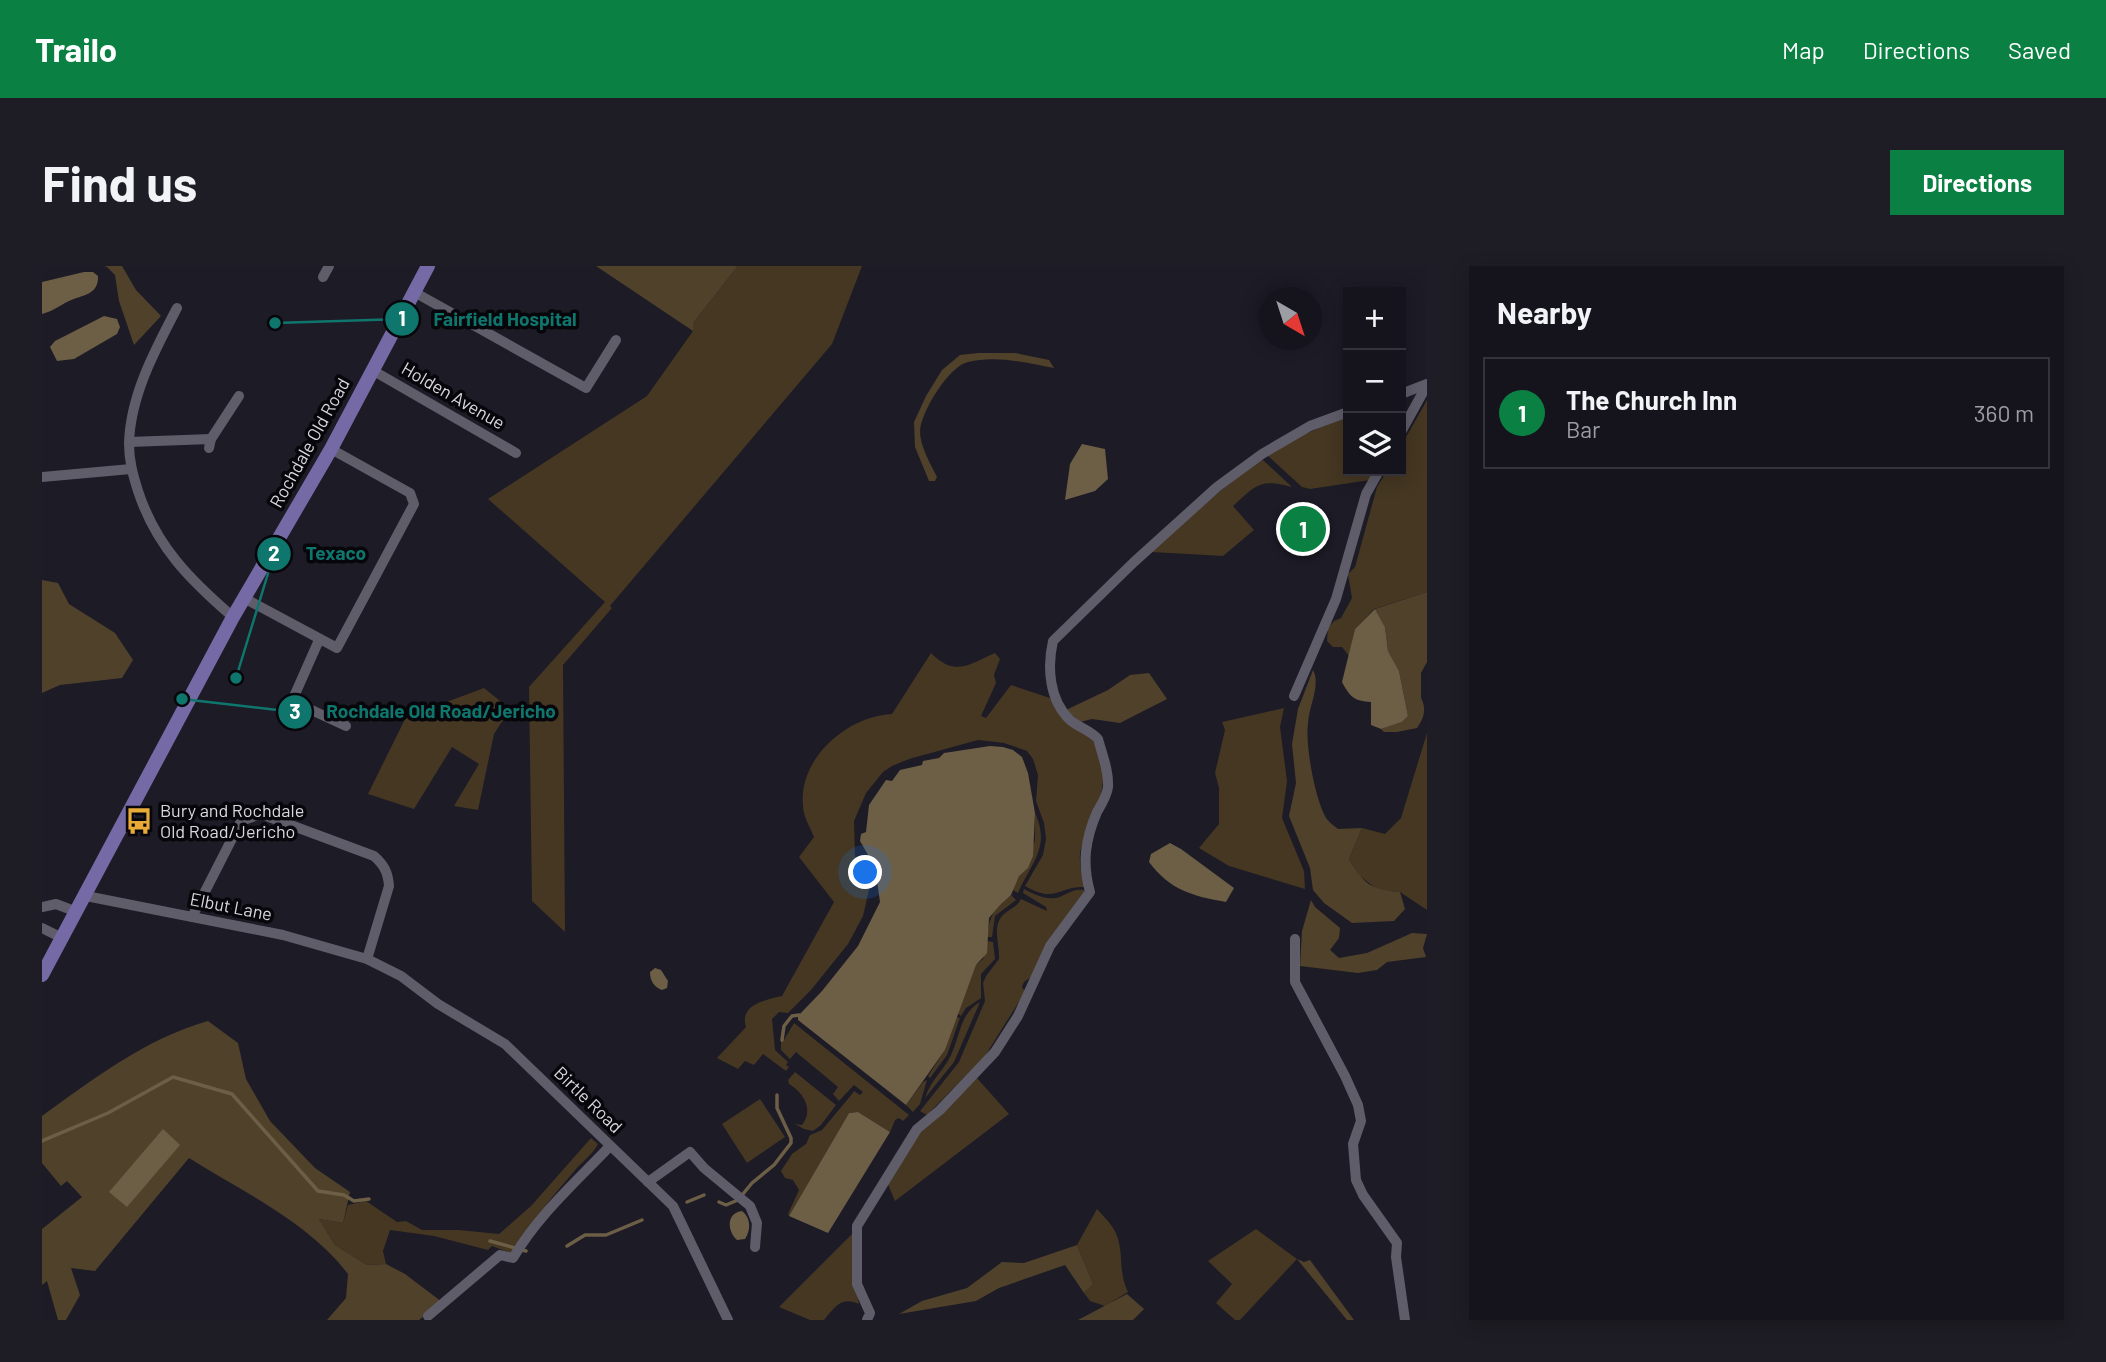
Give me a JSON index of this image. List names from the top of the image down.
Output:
{
  "streets": {
    "main road": ["Rochdale Old Road"],
    "street": ["Holden Avenue", "Elbut Lane", "Birtle Road"]
  },
  "crossings": [
    ["Holden Avenue", "Rochdale Old Road"],
    ["Rochdale Old Road", "Elbut Lane"],
    ["Elbut Lane", "Birtle Road"]
  ],
  "places": {
    "other": ["Fairfield Hospital", "Texaco", "Rochdale Old Road/Jericho"],
    "bus stop": ["Bury and Rochdale Old Road/Jericho"]
  },
  "north": "bottom right",
  "page": {
    "header": "Trailo",
    "nav": ["Map", "Directions", "Saved"],
    "buttons": "Directions",
    "title": "Find us",
    "heading": "Nearby",
    "map_buttons": ["+", "−"],
    "list": [
      {
        "mark": "1",
        "name": "The Church Inn",
        "note": "Bar",
        "value": "360 m"
      }
    ],
    "pins": "1"
  }
}
